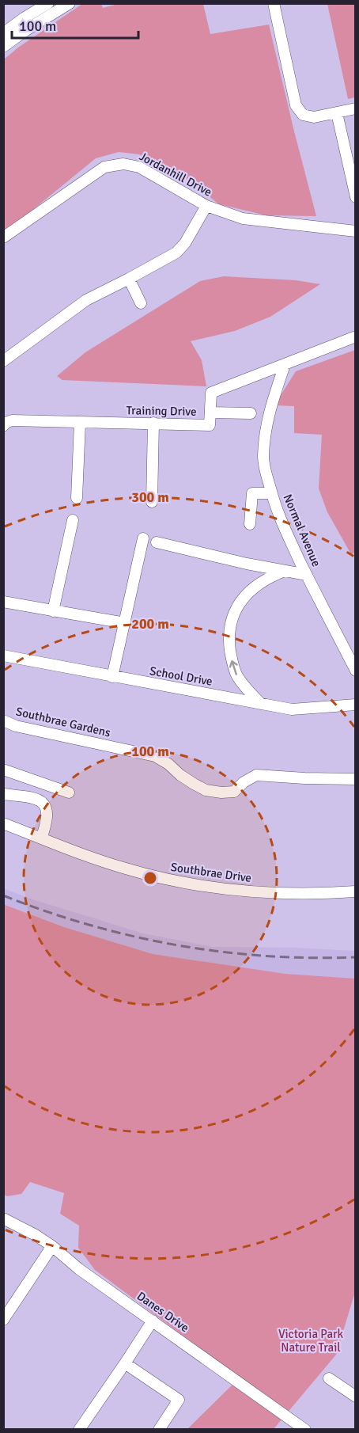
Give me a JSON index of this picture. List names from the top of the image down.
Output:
{
  "streets": {
    "street": [
      "Jordanhill Drive",
      "Training Drive",
      "Normal Avenue",
      "School Drive",
      "Southbrae Gardens",
      "Southbrae Drive",
      "Danes Drive"
    ]
  },
  "crossings": [
    ["Training Drive", "Normal Avenue"]
  ],
  "parks": ["Victoria Park Nature Trail"],
  "scale_bar": "100 m",
  "rings": ["300 m", "200 m", "100 m"]
}
